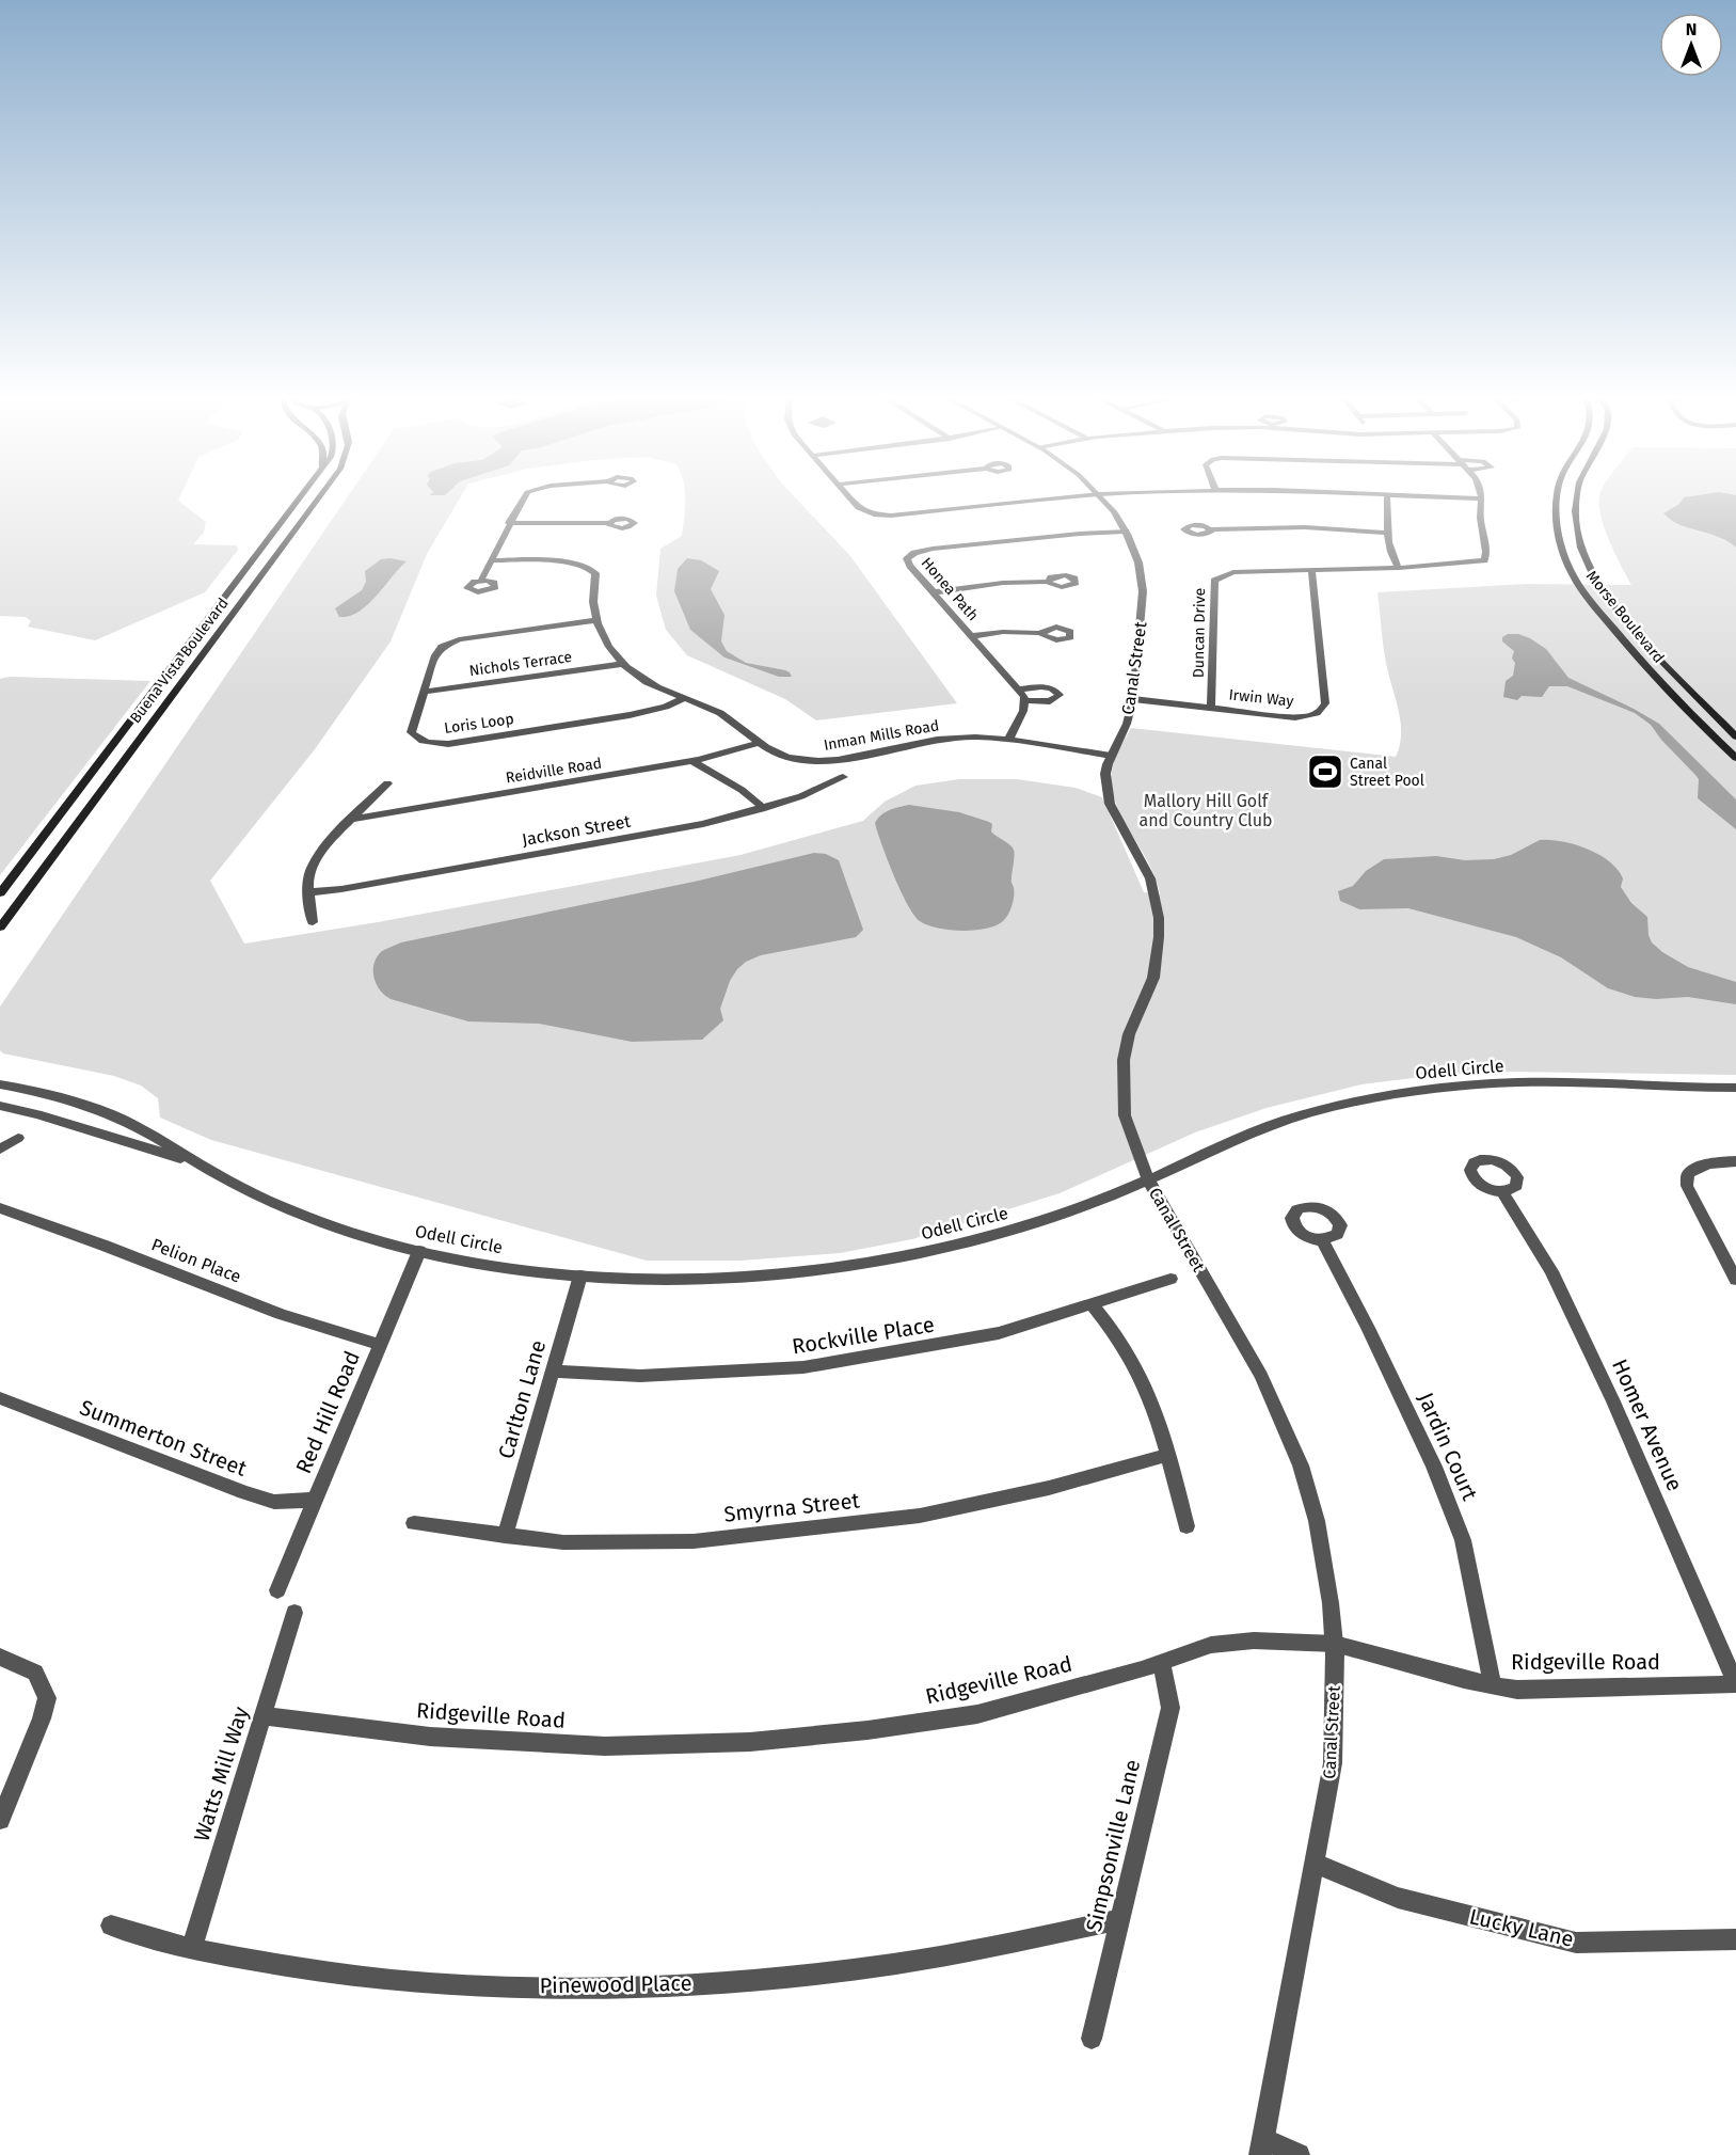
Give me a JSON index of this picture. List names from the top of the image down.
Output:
{
  "streets": {
    "main road": ["Morse Boulevard", "Buena Vista Boulevard"],
    "street": [
      "Honea Path",
      "Duncan Drive",
      "Nichols Terrace",
      "Canal Street",
      "Irwin Way",
      "Loris Loop",
      "Inman Mills Road",
      "Reidville Road",
      "Jackson Street",
      "Odell Circle",
      "Pelion Place",
      "Rockville Place",
      "Carlton Lane",
      "Red Hill Road",
      "Homer Avenue",
      "Summerton Street",
      "Jardin Court",
      "Smyrna Street",
      "Ridgeville Road",
      "Watts Mill Way",
      "Simpsonville Lane",
      "Lucky Lane",
      "Pinewood Place"
    ]
  },
  "crossings": [
    ["Honea Path", "Canal Street"],
    ["Duncan Drive", "Irwin Way"],
    ["Nichols Terrace", "Loris Loop"],
    ["Nichols Terrace", "Inman Mills Road"],
    ["Canal Street", "Irwin Way"],
    ["Canal Street", "Inman Mills Road"],
    ["Canal Street", "Odell Circle"],
    ["Canal Street", "Ridgeville Road"],
    ["Canal Street", "Lucky Lane"],
    ["Loris Loop", "Inman Mills Road"],
    ["Inman Mills Road", "Reidville Road"],
    ["Odell Circle", "Carlton Lane"],
    ["Odell Circle", "Red Hill Road"],
    ["Pelion Place", "Red Hill Road"],
    ["Rockville Place", "Carlton Lane"],
    ["Carlton Lane", "Smyrna Street"],
    ["Red Hill Road", "Summerton Street"],
    ["Homer Avenue", "Ridgeville Road"],
    ["Jardin Court", "Ridgeville Road"],
    ["Ridgeville Road", "Watts Mill Way"],
    ["Ridgeville Road", "Simpsonville Lane"],
    ["Watts Mill Way", "Pinewood Place"],
    ["Simpsonville Lane", "Pinewood Place"]
  ],
  "parks": ["Mallory Hill Golf and Country Club"],
  "places": {
    "sports": ["Canal Street Pool"]
  },
  "north": "top"
}
